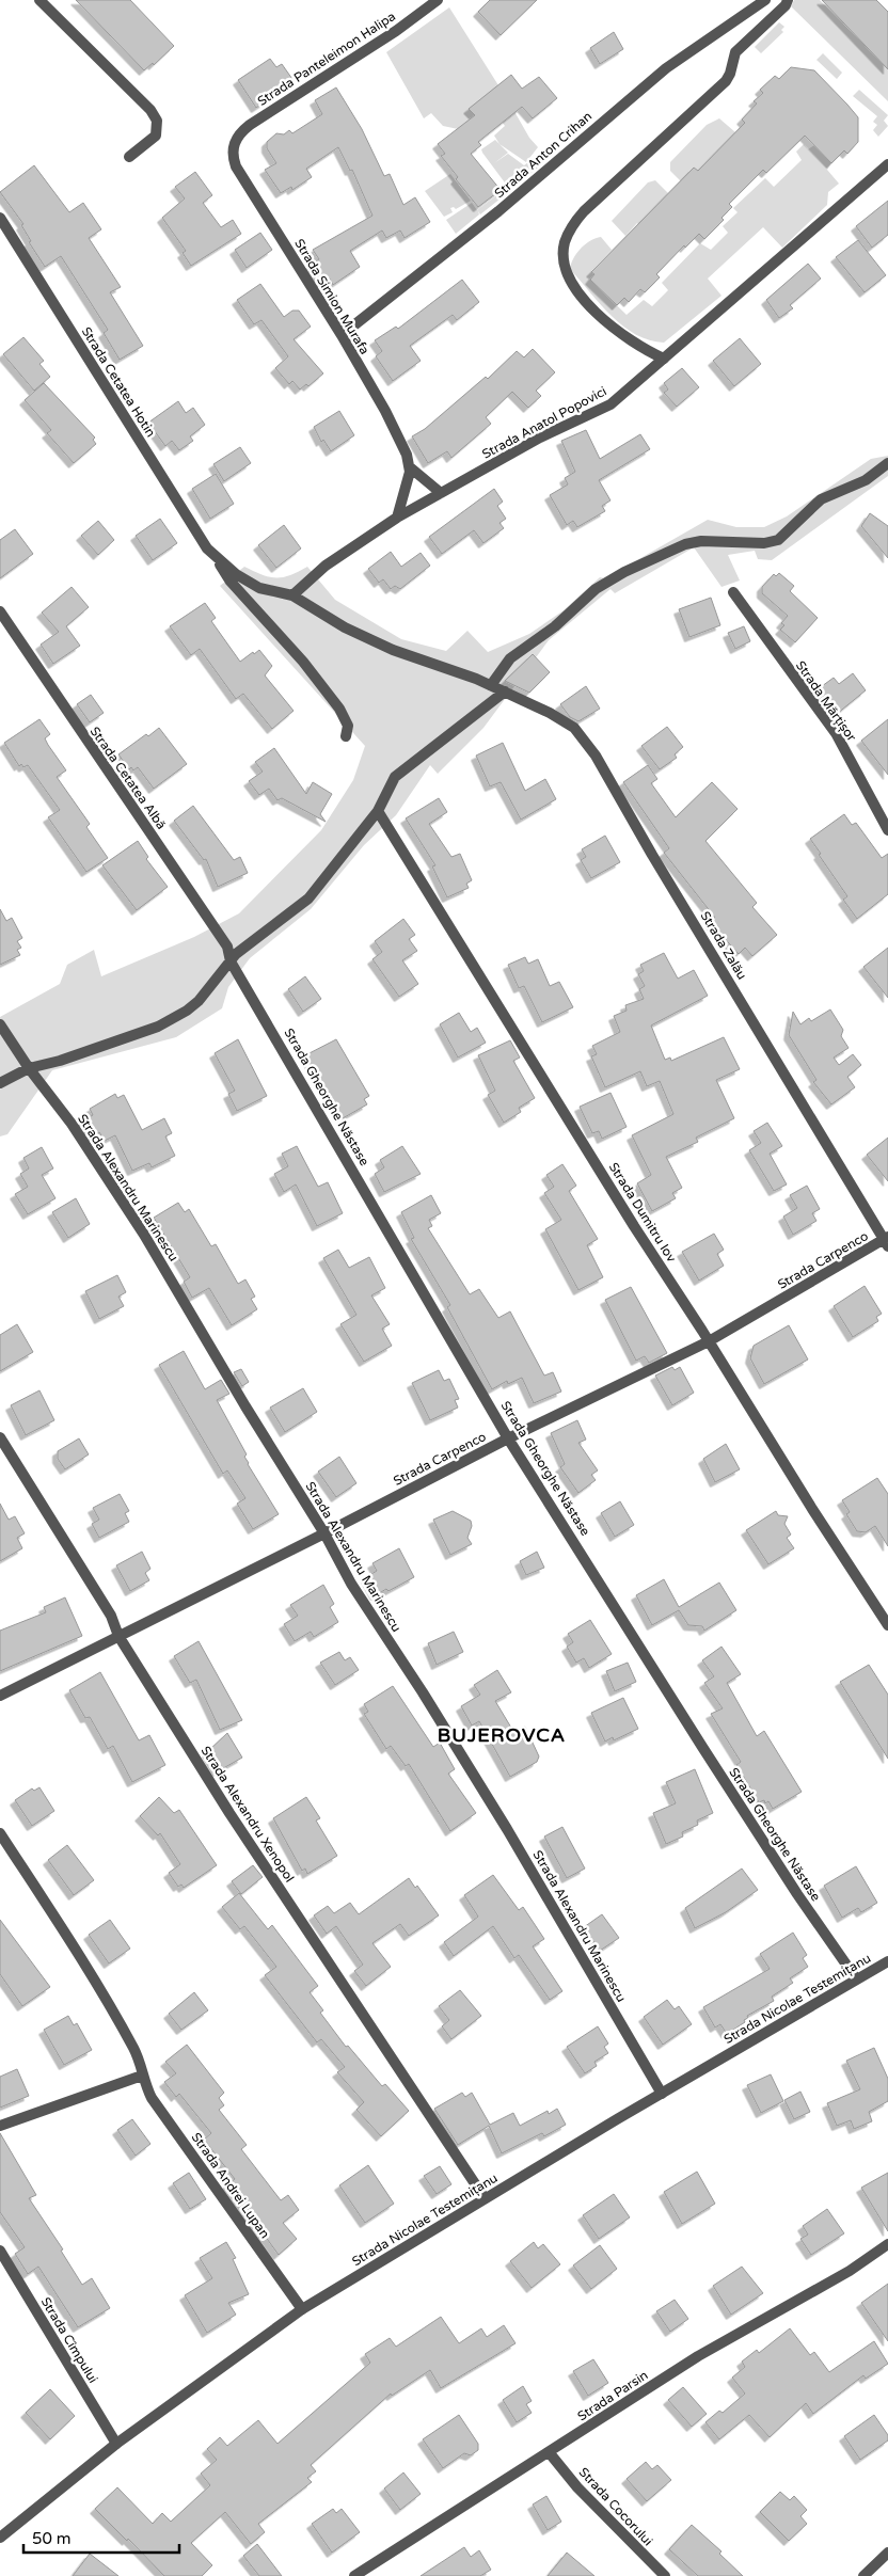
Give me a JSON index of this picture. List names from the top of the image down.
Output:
{
  "streets": {
    "street": [
      "Strada Panteleimon Halipa",
      "Strada Anton Crihan",
      "Strada Simion Murafa",
      "Strada Cetatea Hotin",
      "Strada Anatol Popovici",
      "Strada Mărțișor",
      "Strada Cetatea Albă",
      "Strada Zalău",
      "Strada Gheorghe Năstase",
      "Strada Alexandru Marinescu",
      "Strada Dumitru Iov",
      "Strada Carpenco",
      "Strada Alexandru Xenopol",
      "Strada Nicolae Testemițanu",
      "Strada Andrei Lupan",
      "Strada Cîmpului",
      "Strada Parsin",
      "Strada Cocorului"
    ]
  },
  "crossings": [
    ["Strada Panteleimon Halipa", "Strada Simion Murafa"],
    ["Strada Anton Crihan", "Strada Simion Murafa"],
    ["Strada Simion Murafa", "Strada Anatol Popovici"],
    ["Strada Cetatea Hotin", "Strada Anatol Popovici"],
    ["Strada Cetatea Hotin", "Strada Zalău"],
    ["Strada Cetatea Albă", "Strada Gheorghe Năstase"],
    ["Strada Zalău", "Strada Carpenco"],
    ["Strada Gheorghe Năstase", "Strada Carpenco"],
    ["Strada Gheorghe Năstase", "Strada Nicolae Testemițanu"],
    ["Strada Alexandru Marinescu", "Strada Carpenco"],
    ["Strada Alexandru Marinescu", "Strada Nicolae Testemițanu"],
    ["Strada Dumitru Iov", "Strada Carpenco"],
    ["Strada Carpenco", "Strada Alexandru Xenopol"],
    ["Strada Alexandru Xenopol", "Strada Nicolae Testemițanu"],
    ["Strada Nicolae Testemițanu", "Strada Andrei Lupan"],
    ["Strada Nicolae Testemițanu", "Strada Cîmpului"],
    ["Strada Parsin", "Strada Cocorului"]
  ],
  "districts": ["BUJEROVCA"],
  "scale_bar": "50 m"
}
